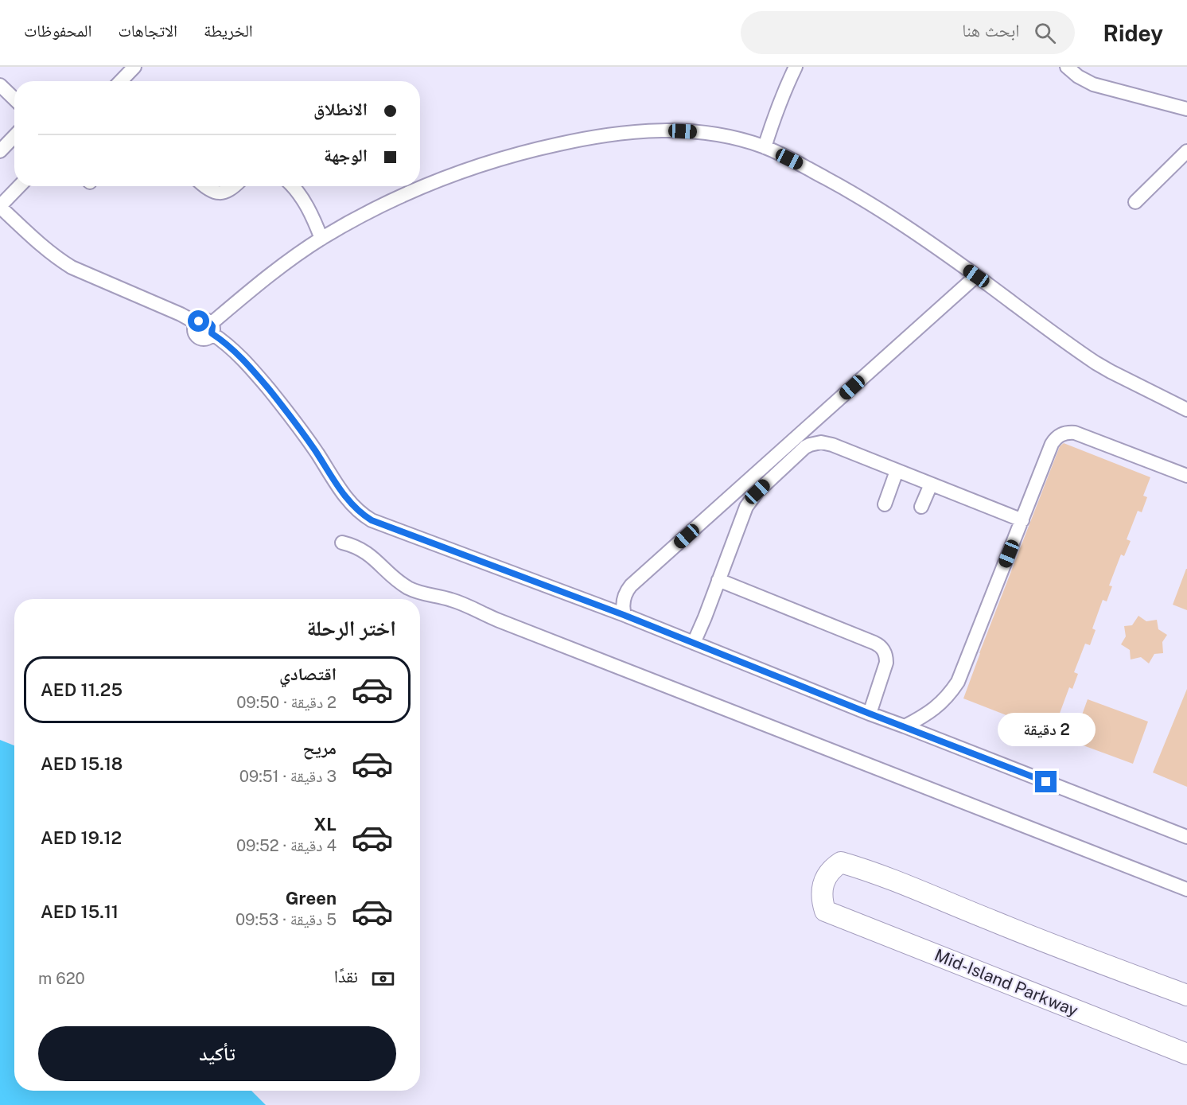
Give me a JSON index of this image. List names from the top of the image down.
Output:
{
  "streets": {
    "highway": ["Mid-Island Parkway"]
  },
  "page": {
    "header": "Ridey",
    "search": "ابحث هنا",
    "nav": ["الخريطة", "الاتجاهات", "المحفوظات"],
    "banner": ["الانطلاق", "الوجهة"],
    "heading": "اختر الرحلة",
    "list": [
      {
        "name": "اقتصادي",
        "note": "2 دقيقة · 09:50",
        "value": "AED 11.25"
      },
      {
        "name": "مريح",
        "note": "3 دقيقة · 09:51",
        "value": "AED 15.18"
      },
      {
        "name": "XL",
        "note": "4 دقيقة · 09:52",
        "value": "AED 19.12"
      },
      {
        "name": "Green",
        "note": "5 دقيقة · 09:53",
        "value": "AED 15.11"
      }
    ],
    "bubble": "2 دقيقة",
    "pay": ["نقدًا", "620 m"],
    "buttons": "تأكيد"
  }
}
